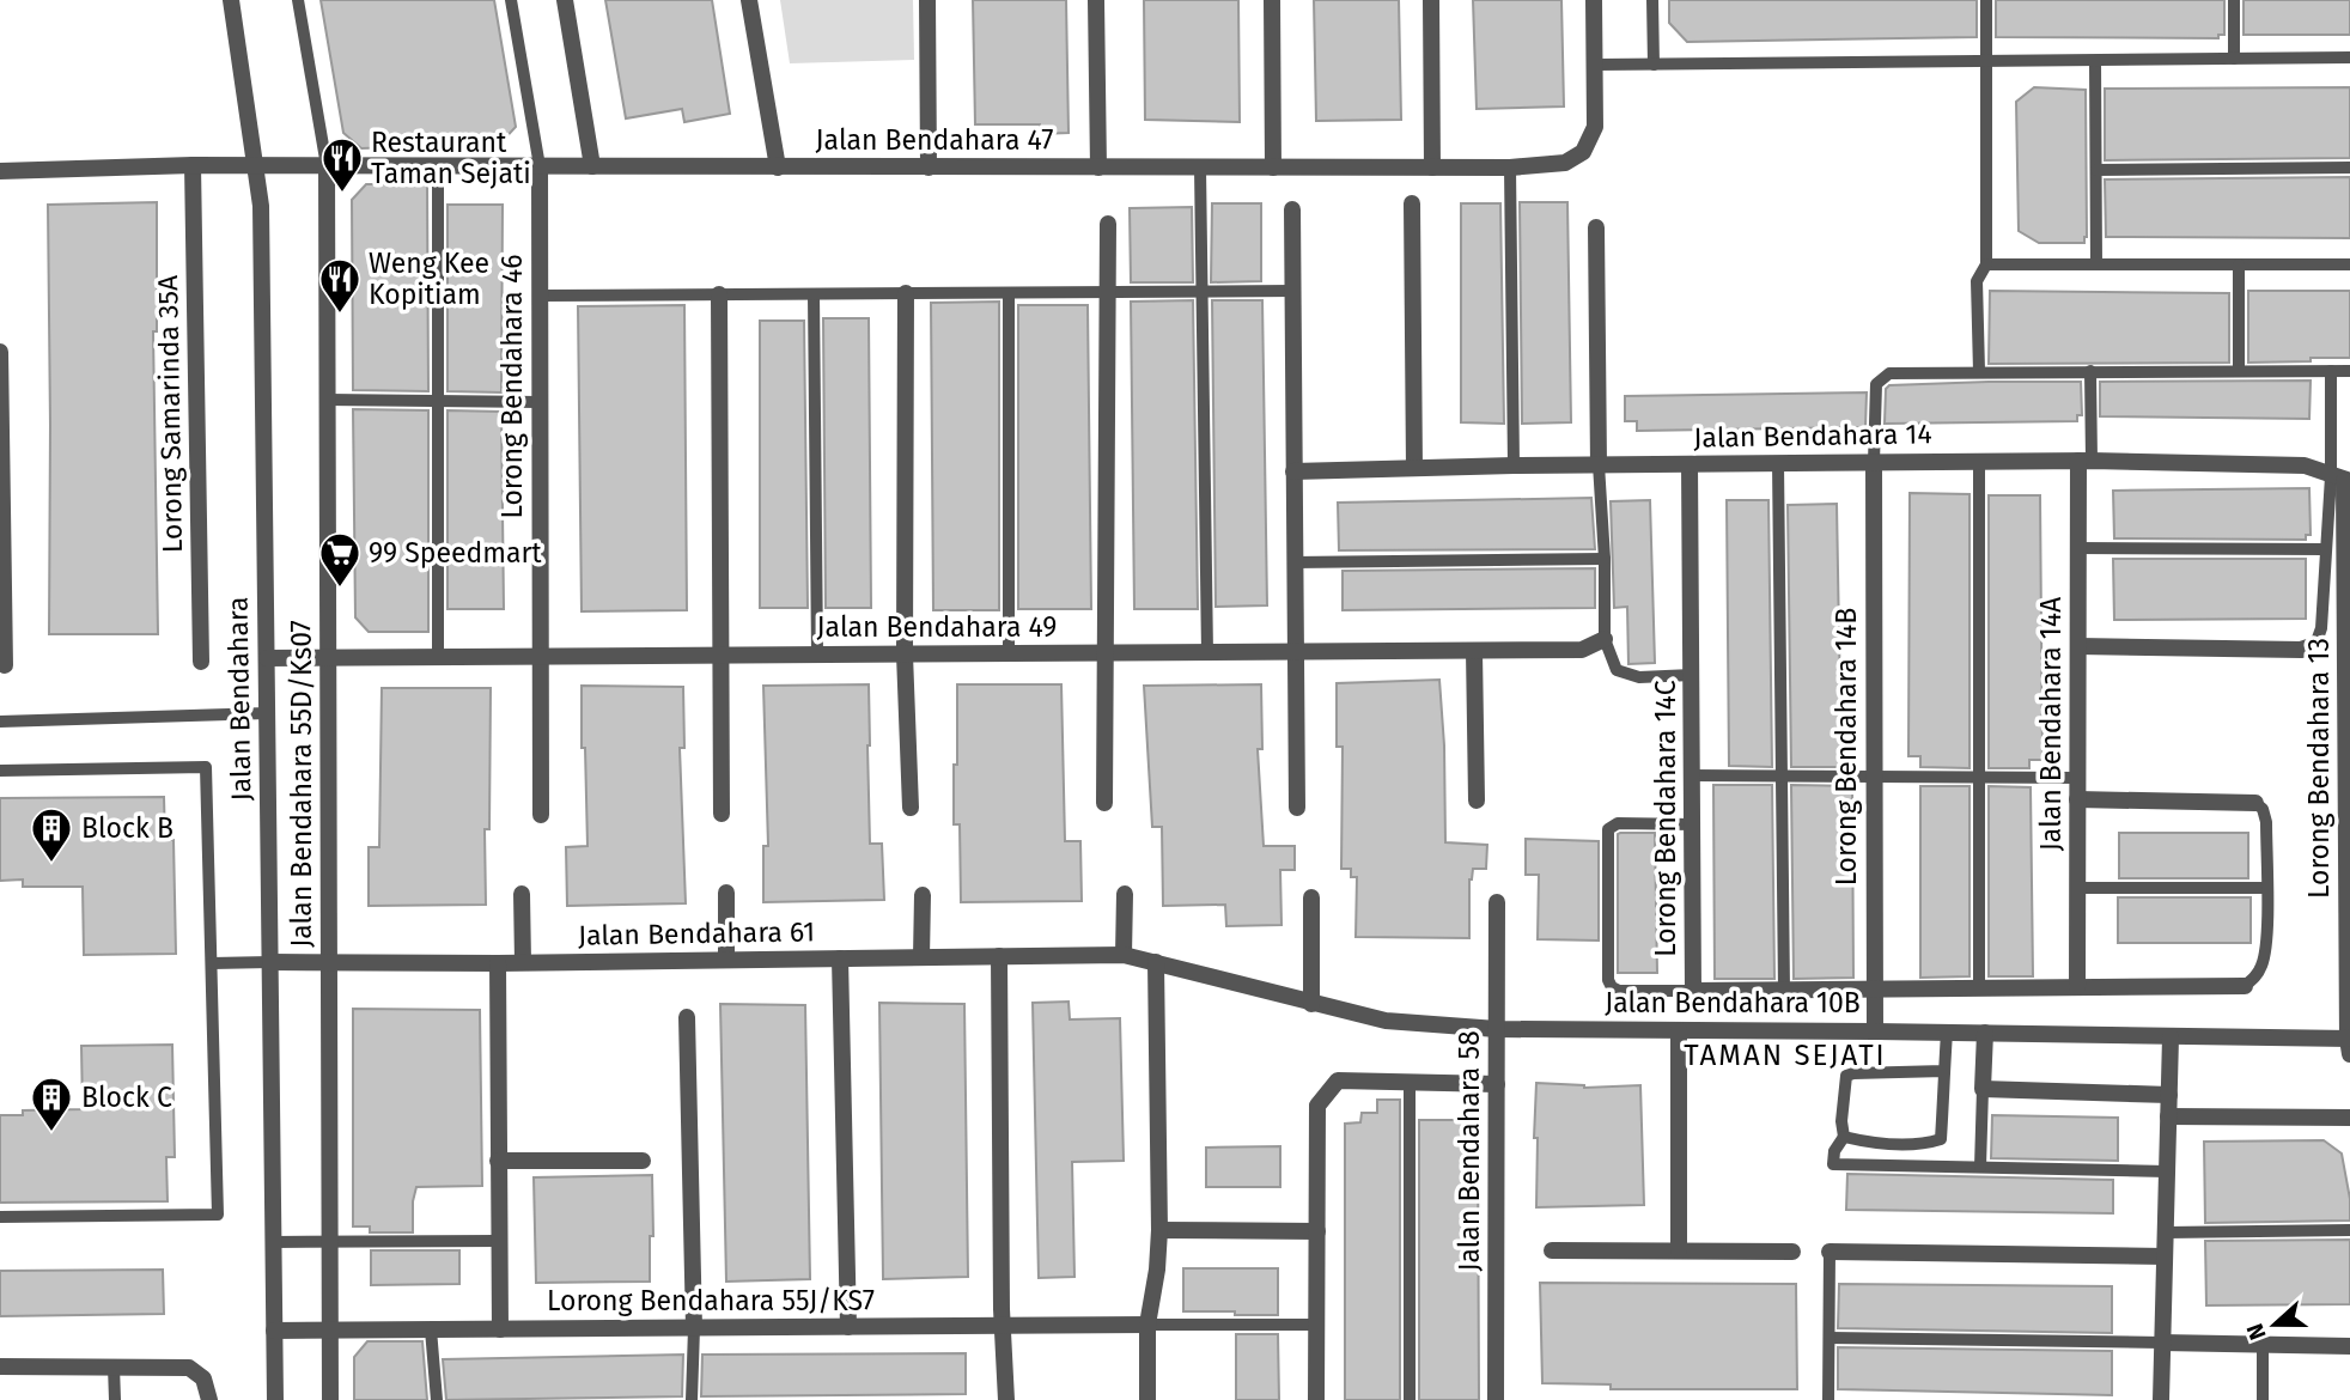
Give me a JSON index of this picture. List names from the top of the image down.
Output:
{
  "streets": {
    "street": [
      "Jalan Bendahara 47",
      "Lorong Bendahara 46",
      "Lorong Samarinda 35A",
      "Jalan Bendahara 14",
      "Jalan Bendahara 49",
      "Jalan Bendahara",
      "Jalan Bendahara 14A",
      "Lorong Bendahara 14B",
      "Lorong Bendahara 13",
      "Jalan Bendahara 55D/Ks07",
      "Lorong Bendahara 14C",
      "Jalan Bendahara 61",
      "Jalan Bendahara 10B",
      "Jalan Bendahara 58",
      "Lorong Bendahara 55J/KS7"
    ]
  },
  "crossings": [
    ["Jalan Bendahara 47", "Lorong Bendahara 46"],
    ["Jalan Bendahara 47", "Lorong Samarinda 35A"],
    ["Jalan Bendahara 47", "Jalan Bendahara"],
    ["Jalan Bendahara 47", "Jalan Bendahara 55D/Ks07"],
    ["Lorong Bendahara 46", "Jalan Bendahara 49"],
    ["Jalan Bendahara 14", "Jalan Bendahara 14A"],
    ["Jalan Bendahara 14", "Lorong Bendahara 14B"],
    ["Jalan Bendahara 14", "Lorong Bendahara 13"],
    ["Jalan Bendahara 14", "Lorong Bendahara 14C"],
    ["Jalan Bendahara 49", "Jalan Bendahara"],
    ["Jalan Bendahara 49", "Jalan Bendahara 55D/Ks07"],
    ["Jalan Bendahara", "Jalan Bendahara 61"],
    ["Jalan Bendahara", "Lorong Bendahara 55J/KS7"],
    ["Jalan Bendahara 14A", "Lorong Bendahara 14C"],
    ["Lorong Bendahara 14B", "Lorong Bendahara 14C"],
    ["Lorong Bendahara 14B", "Jalan Bendahara 10B"],
    ["Lorong Bendahara 13", "Jalan Bendahara 10B"],
    ["Jalan Bendahara 55D/Ks07", "Jalan Bendahara 61"],
    ["Jalan Bendahara 55D/Ks07", "Lorong Bendahara 55J/KS7"],
    ["Jalan Bendahara 61", "Jalan Bendahara 10B"],
    ["Jalan Bendahara 10B", "Jalan Bendahara 58"]
  ],
  "districts": ["TAMAN SEJATI"],
  "places": {
    "restaurant": ["Restaurant Taman Sejati", "Weng Kee Kopitiam"],
    "supermarket": ["99 Speedmart"],
    "building": ["Block B", "Block C"]
  },
  "north": "left"
}
